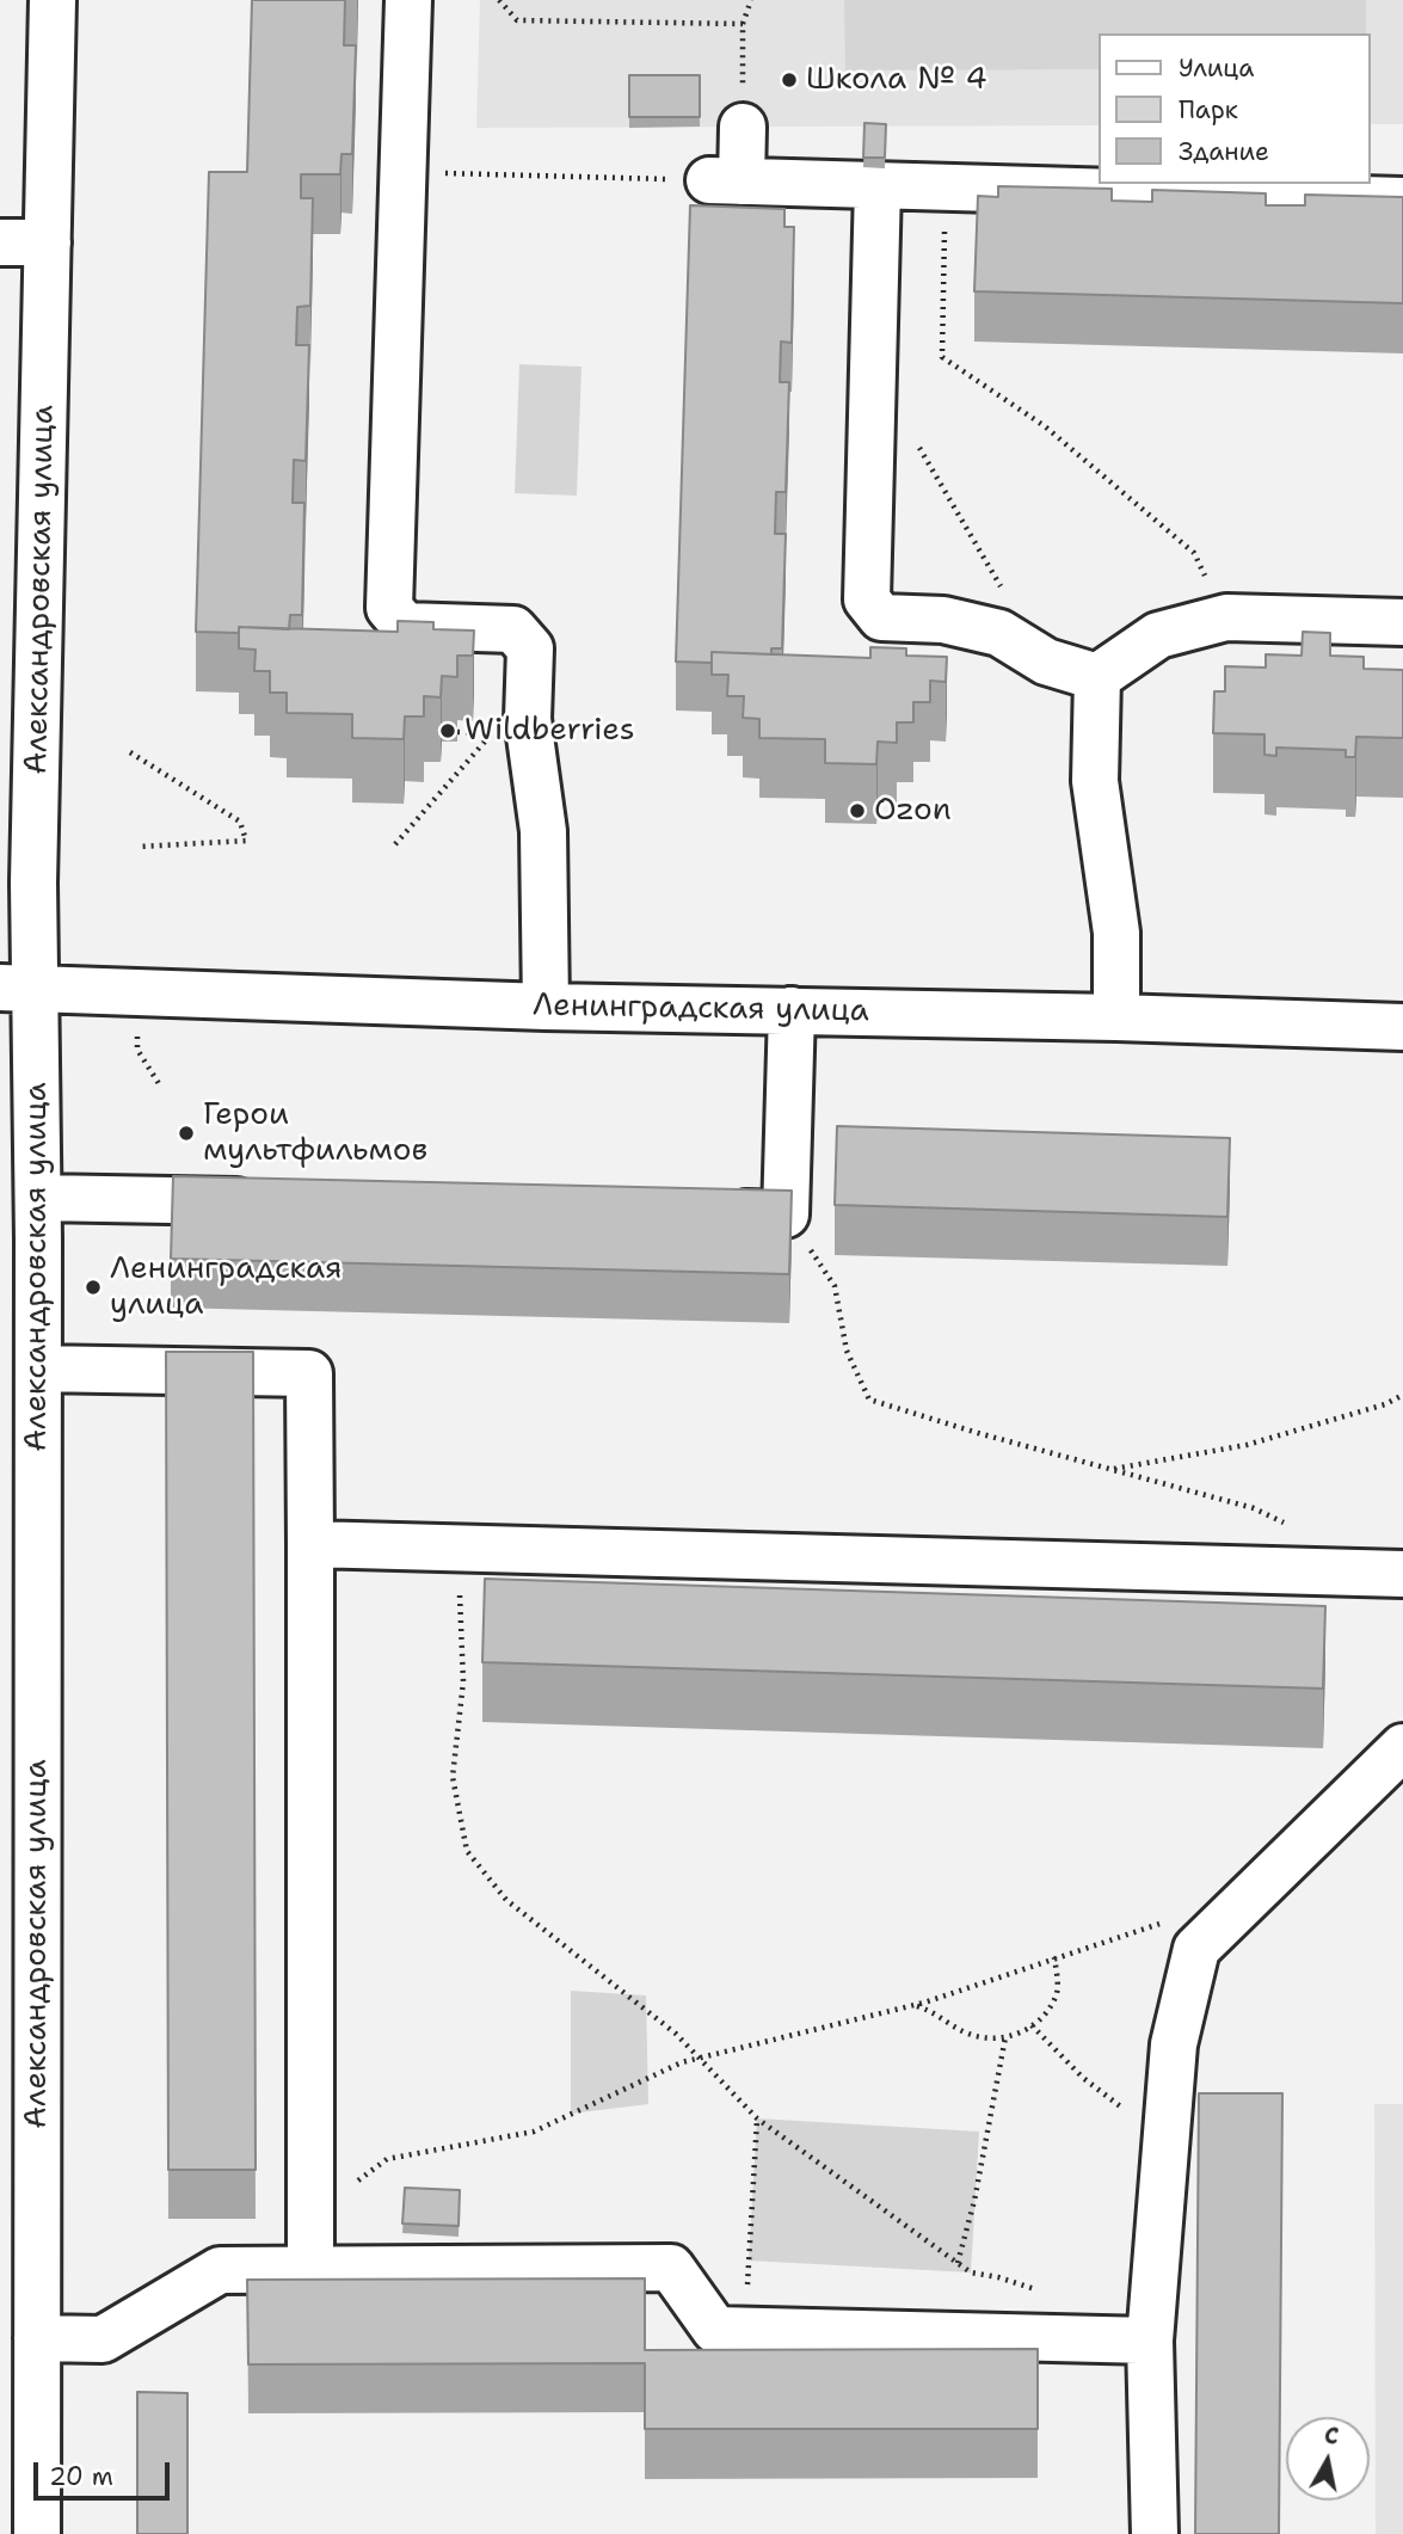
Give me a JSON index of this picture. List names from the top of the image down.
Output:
{
  "streets": {
    "street": ["Александровская улица", "Ленинградская улица"]
  },
  "crossings": [
    ["Александровская улица", "Ленинградская улица"]
  ],
  "places": [
    "Школа № 4",
    "Wildberries",
    "Ozon",
    "Герои мультфильмов",
    "Ленинградская улица"
  ],
  "legend": ["Улица", "Парк", "Здание"],
  "scale_bar": "20 m",
  "north": "top"
}
